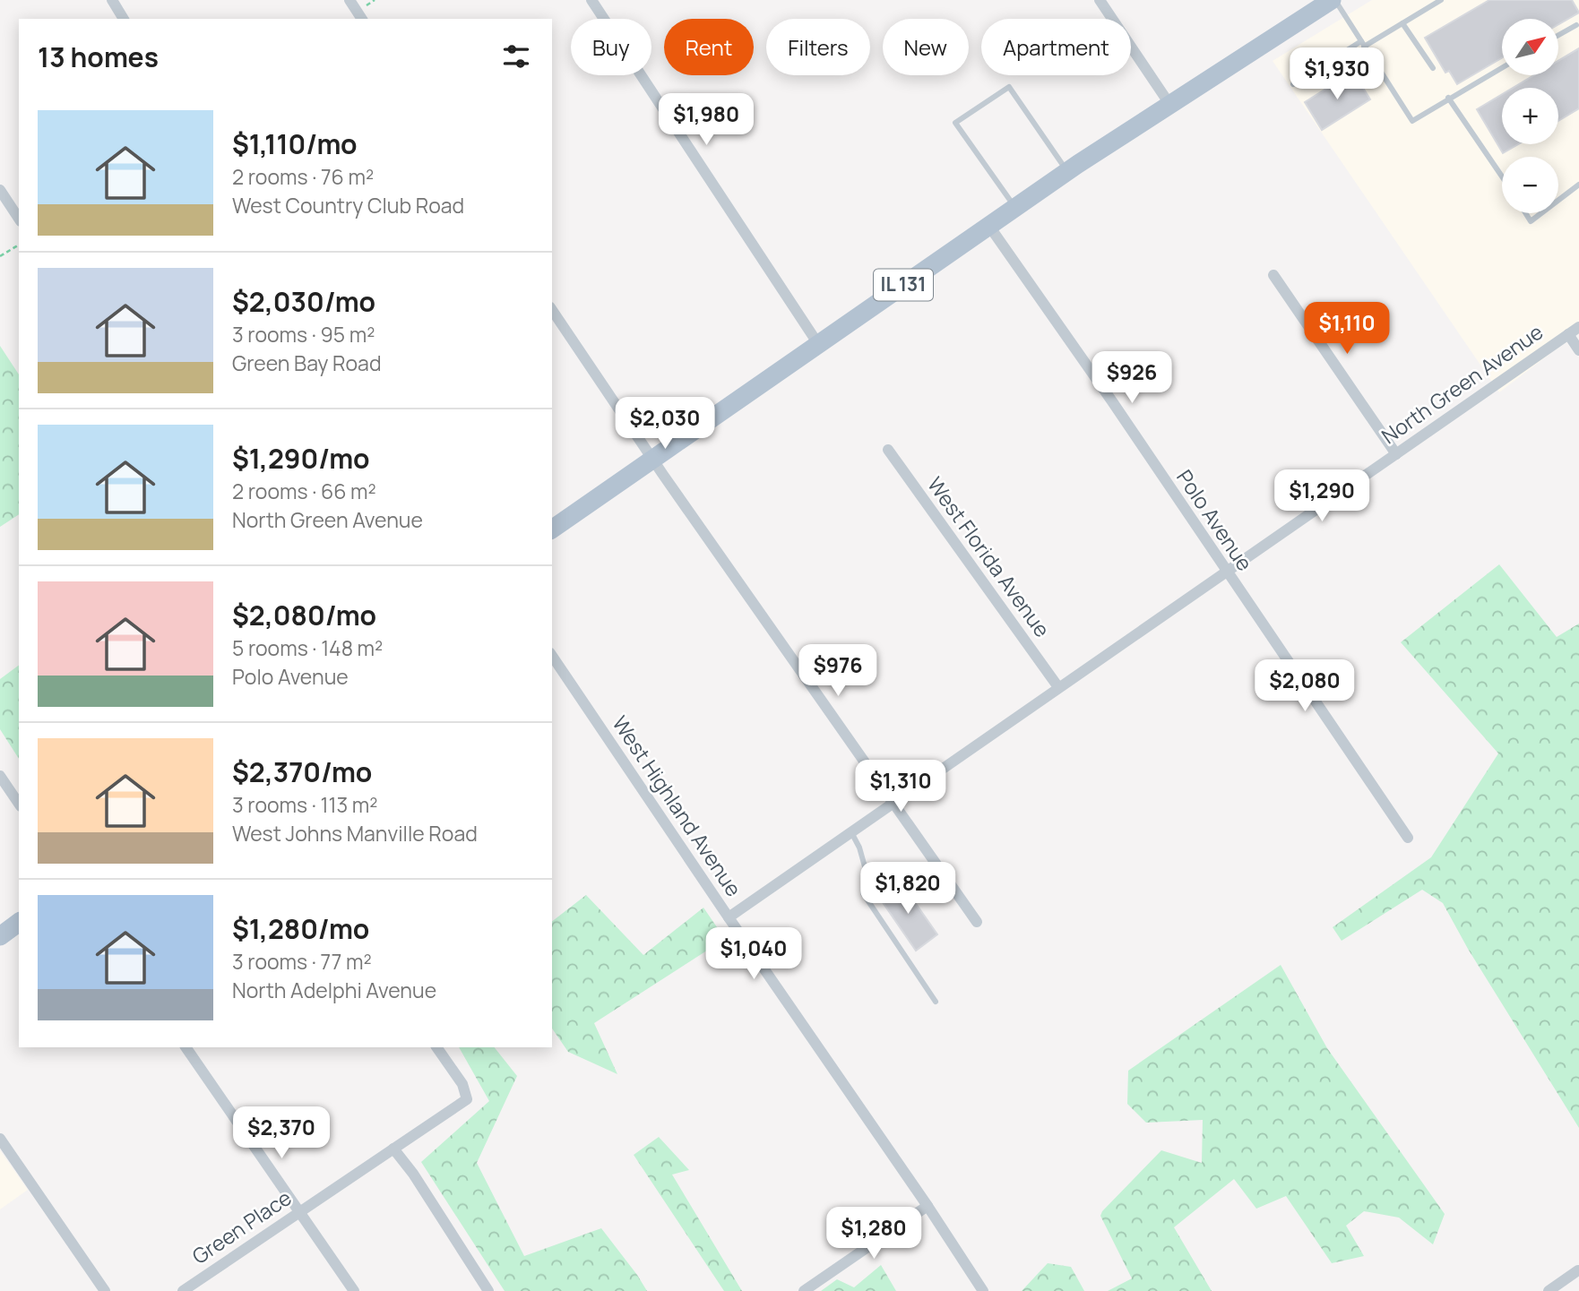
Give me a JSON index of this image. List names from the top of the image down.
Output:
{
  "streets": {
    "main road": ["IL 131"],
    "street": [
      "North Green Avenue",
      "Polo Avenue",
      "West Florida Avenue",
      "West Highland Avenue",
      "Green Place"
    ]
  },
  "crossings": [
    ["IL 131", "Polo Avenue"],
    ["North Green Avenue", "Polo Avenue"],
    ["North Green Avenue", "West Florida Avenue"]
  ],
  "north": "top right",
  "page": {
    "map_buttons": ["+", "−"],
    "chip": [
      "Buy",
      "Rent",
      "Filters",
      "New",
      "Apartment"
    ],
    "heading": "13 homes",
    "price": [
      "$1,930",
      "$1,980",
      "$1,110",
      "$926",
      "$2,030",
      "$1,290",
      "$976",
      "$2,080",
      "$1,310",
      "$1,820",
      "$1,040",
      "$2,370",
      "$1,280"
    ],
    "list": [
      {
        "name": "$1,110/mo",
        "note": "2 rooms · 76 m² · West Country Club Road"
      },
      {
        "name": "$2,030/mo",
        "note": "3 rooms · 95 m² · Green Bay Road"
      },
      {
        "name": "$1,290/mo",
        "note": "2 rooms · 66 m² · North Green Avenue"
      },
      {
        "name": "$2,080/mo",
        "note": "5 rooms · 148 m² · Polo Avenue"
      },
      {
        "name": "$2,370/mo",
        "note": "3 rooms · 113 m² · West Johns Manville Road"
      },
      {
        "name": "$1,280/mo",
        "note": "3 rooms · 77 m² · North Adelphi Avenue"
      }
    ]
  }
}
